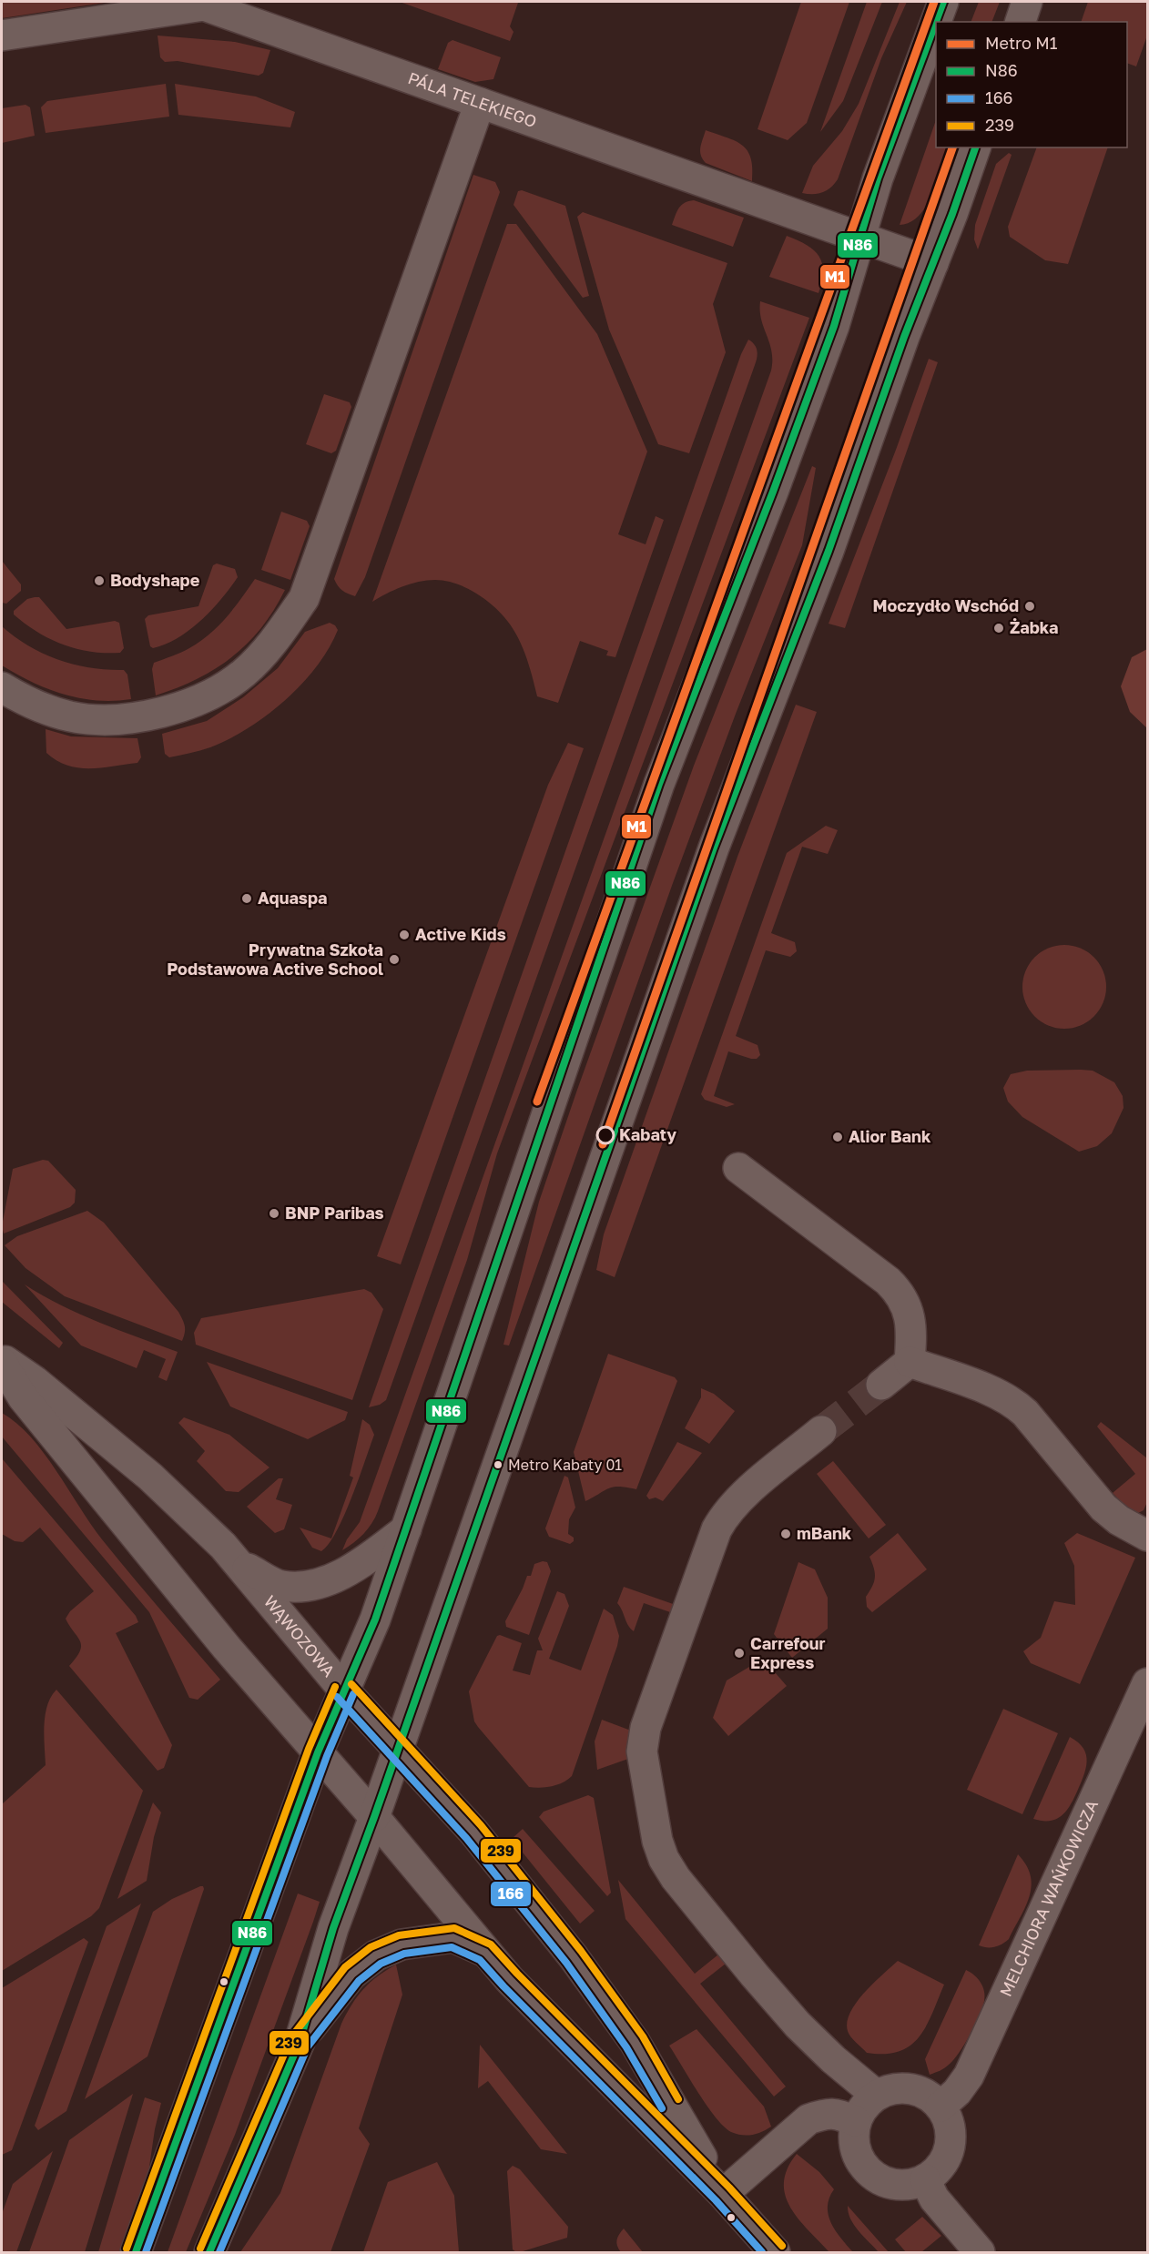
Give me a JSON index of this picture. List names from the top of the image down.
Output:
{
  "streets": {
    "street": ["PÁLA TELEKIEGO", "WĄWOZOWA", "MELCHIORA WAŃKOWICZA"]
  },
  "places": [
    "Bodyshape",
    "Moczydło Wschód",
    "Żabka",
    "Aquaspa",
    "Active Kids",
    "Prywatna Szkoła Podstawowa Active School",
    "Kabaty",
    "Alior Bank",
    "BNP Paribas",
    "Metro Kabaty 01",
    "mBank",
    "Carrefour Express"
  ],
  "lines": [
    "metro line M1",
    "transit line N86",
    "transit line 239",
    "transit line 166"
  ],
  "legend": [
    "Metro M1",
    "N86",
    "166",
    "239"
  ]
}
